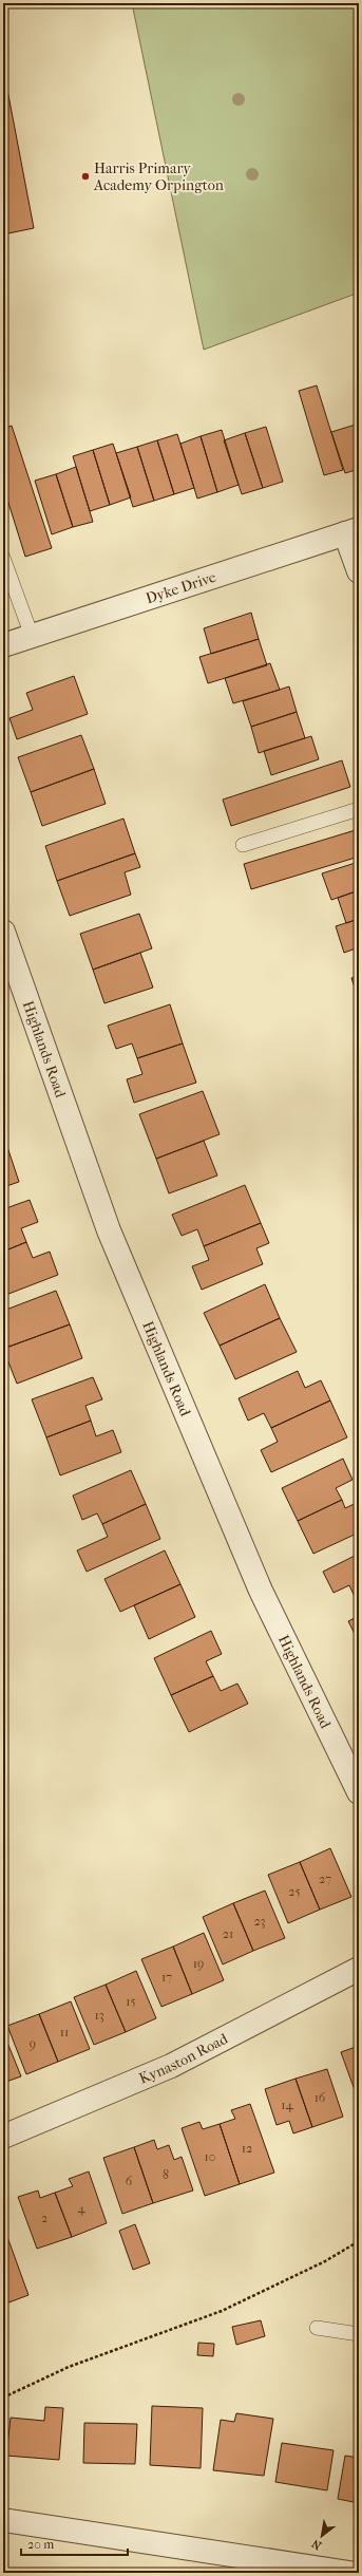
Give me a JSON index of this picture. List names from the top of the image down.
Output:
{
  "streets": {
    "street": ["Dyke Drive", "Highlands Road", "Kynaston Road"]
  },
  "places": ["Harris Primary Academy Orpington"],
  "house_numbers": [
    "27",
    "25",
    "23",
    "21",
    "19",
    "17",
    "15",
    "13",
    "11",
    "9",
    "16",
    "14",
    "12",
    "10",
    "8",
    "6",
    "4",
    "2"
  ],
  "scale_bar": "20 m",
  "north": "bottom left"
}
